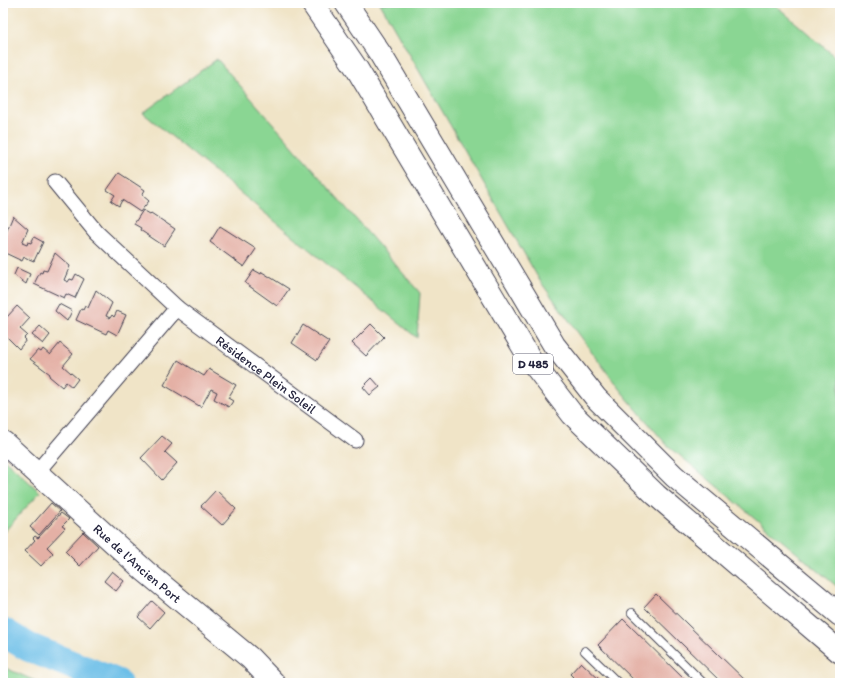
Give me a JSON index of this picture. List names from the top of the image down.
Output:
{
  "streets": {
    "main road": ["D 485", "Rue de l'Ancien Port"],
    "street": ["Résidence Plein Soleil"]
  }
}
